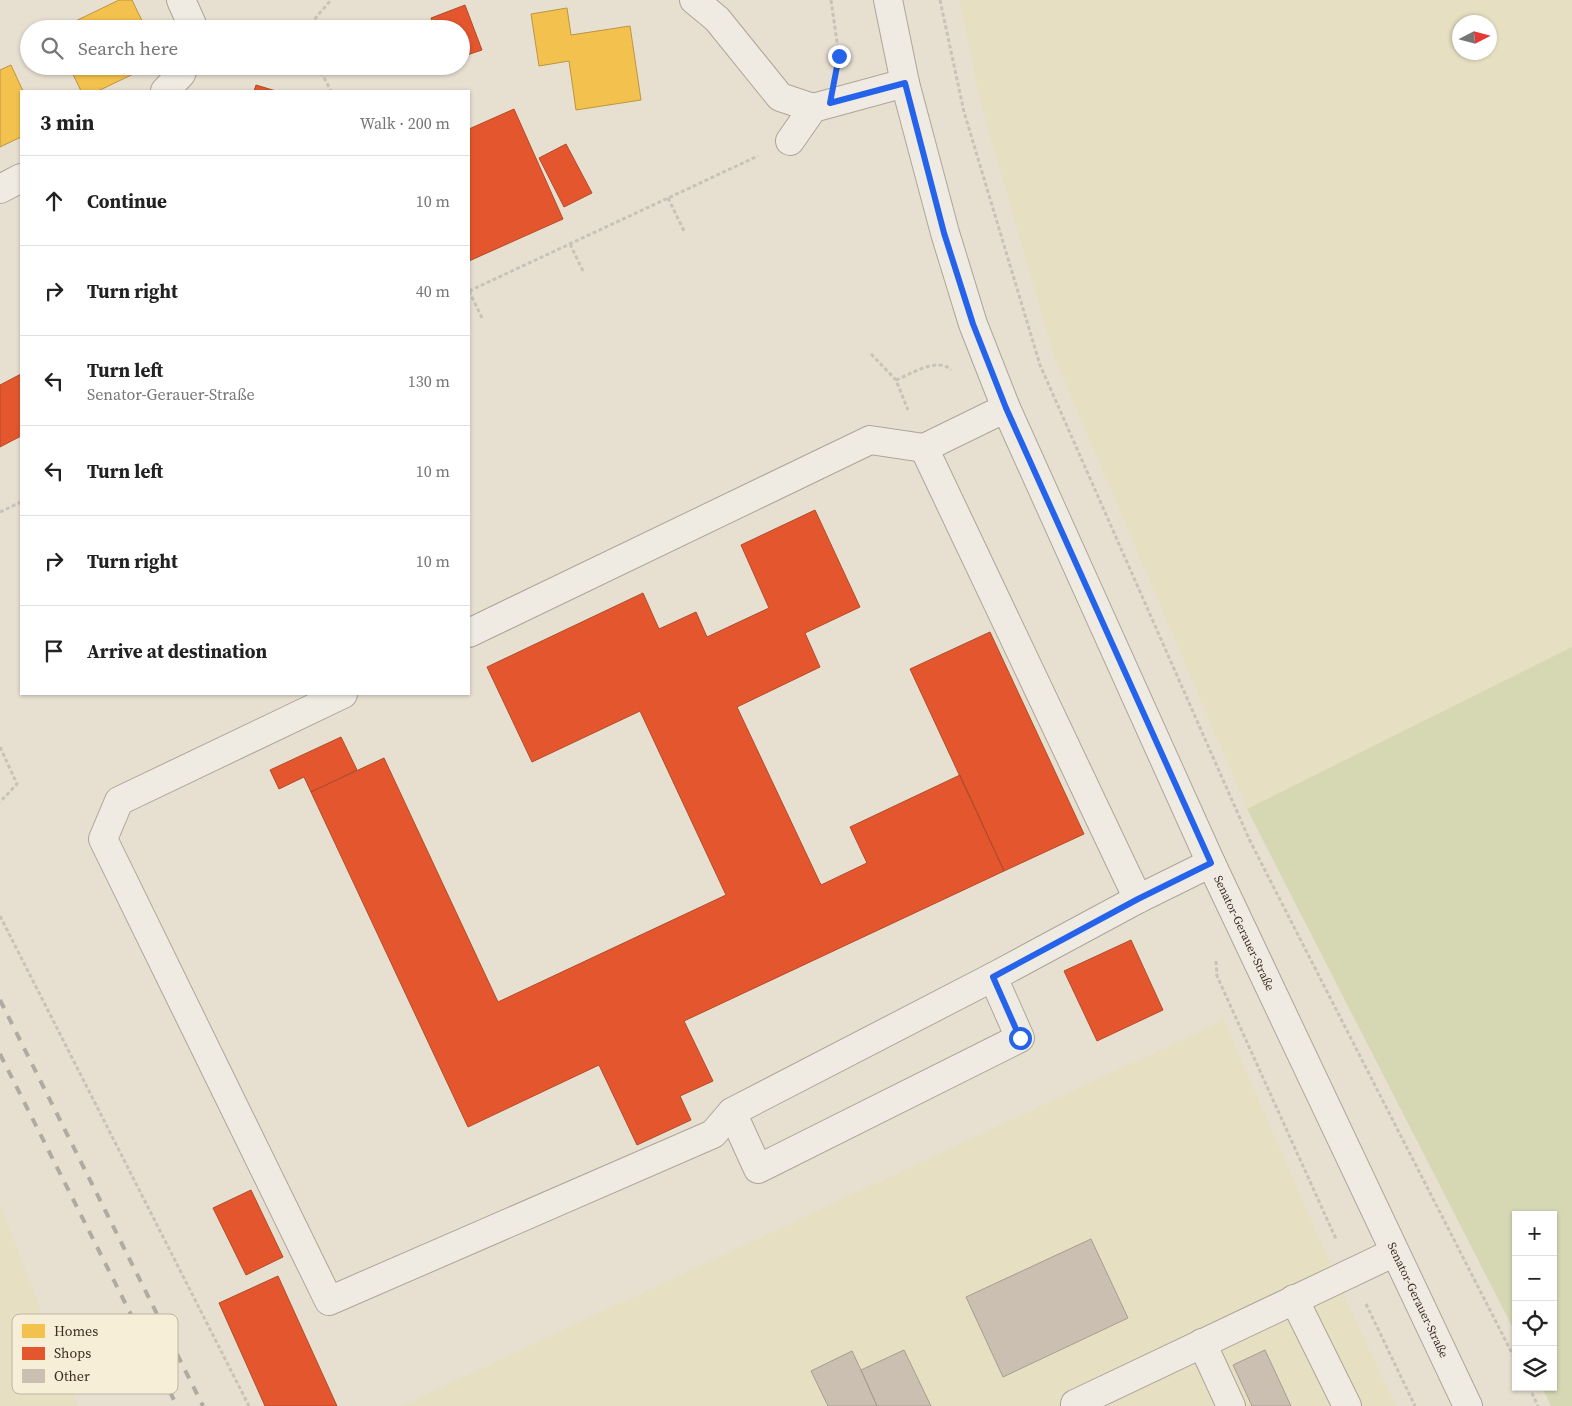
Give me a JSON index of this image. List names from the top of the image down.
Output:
{
  "streets": {
    "street": ["Senator-Gerauer-Straße"]
  },
  "legend": ["Homes", "Shops", "Other"],
  "north": "right",
  "page": {
    "search": "Search here",
    "heading": ["3 min", "Walk · 200 m"],
    "list": [
      ["Continue", "10 m"],
      ["Turn right", "40 m"],
      ["Turn left", "Senator-Gerauer-Straße", "130 m"],
      ["Turn left", "10 m"],
      ["Turn right", "10 m"],
      "Arrive at destination"
    ],
    "map_buttons": ["+", "−"]
  }
}
